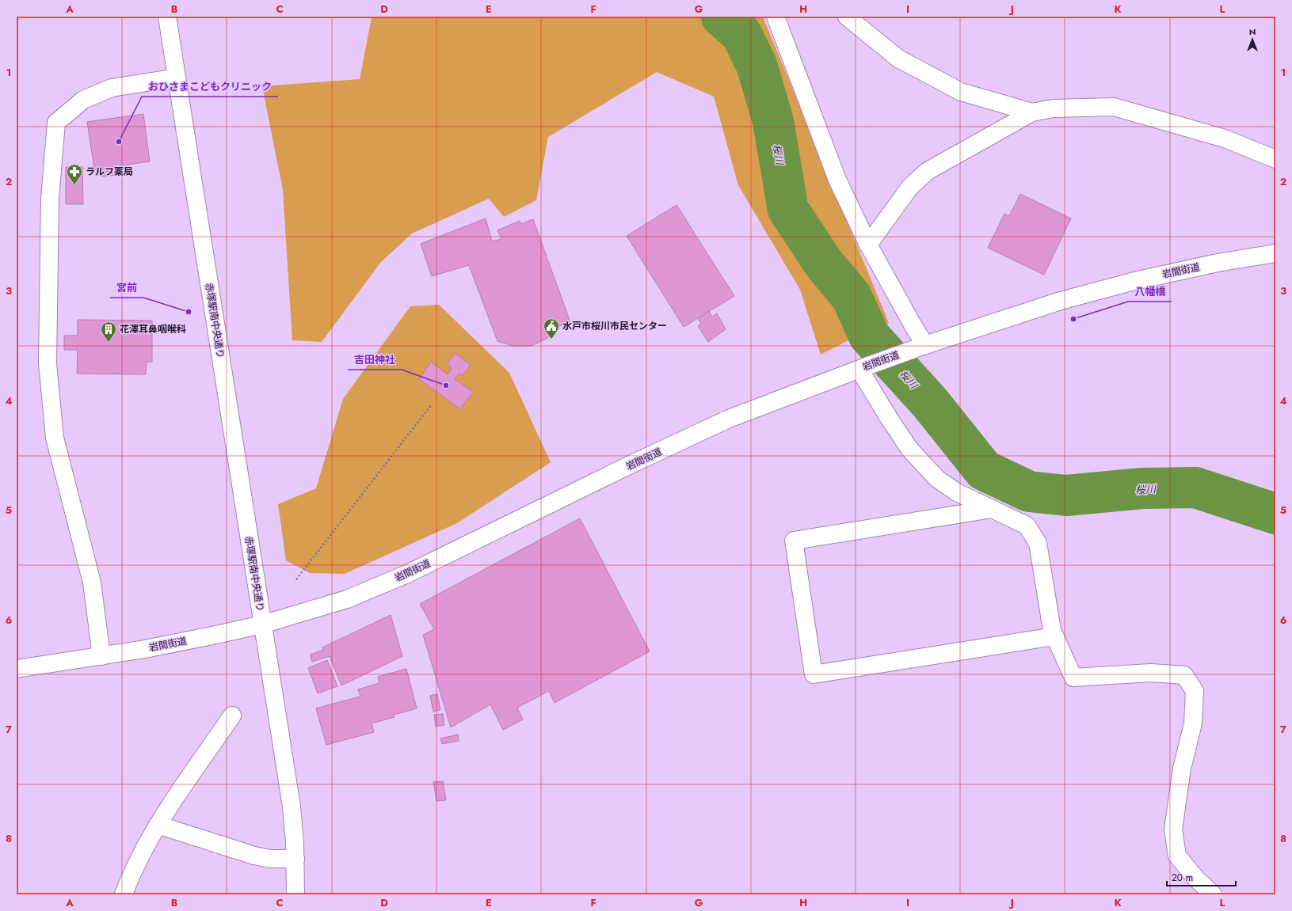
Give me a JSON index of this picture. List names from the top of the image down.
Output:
{
  "streets": {
    "street": ["岩間街道", "赤塚駅南中央通り"]
  },
  "crossings": [
    ["岩間街道", "赤塚駅南中央通り"]
  ],
  "water": ["桜川"],
  "places": {
    "other": [
      "おひさまこどもクリニック",
      "宮前",
      "八幡橋",
      "吉田神社"
    ],
    "pharmacy": ["ラルフ薬局"],
    "public building": ["水戸市桜川市民センター"],
    "building": ["花澤耳鼻咽喉科"]
  },
  "scale_bar": "20 m",
  "north": "top",
  "grid": {
    "columns": [
      "A",
      "B",
      "C",
      "D",
      "E",
      "F",
      "G",
      "H",
      "I",
      "J",
      "K",
      "L"
    ],
    "rows": [
      "1",
      "2",
      "3",
      "4",
      "5",
      "6",
      "7",
      "8"
    ]
  }
}
